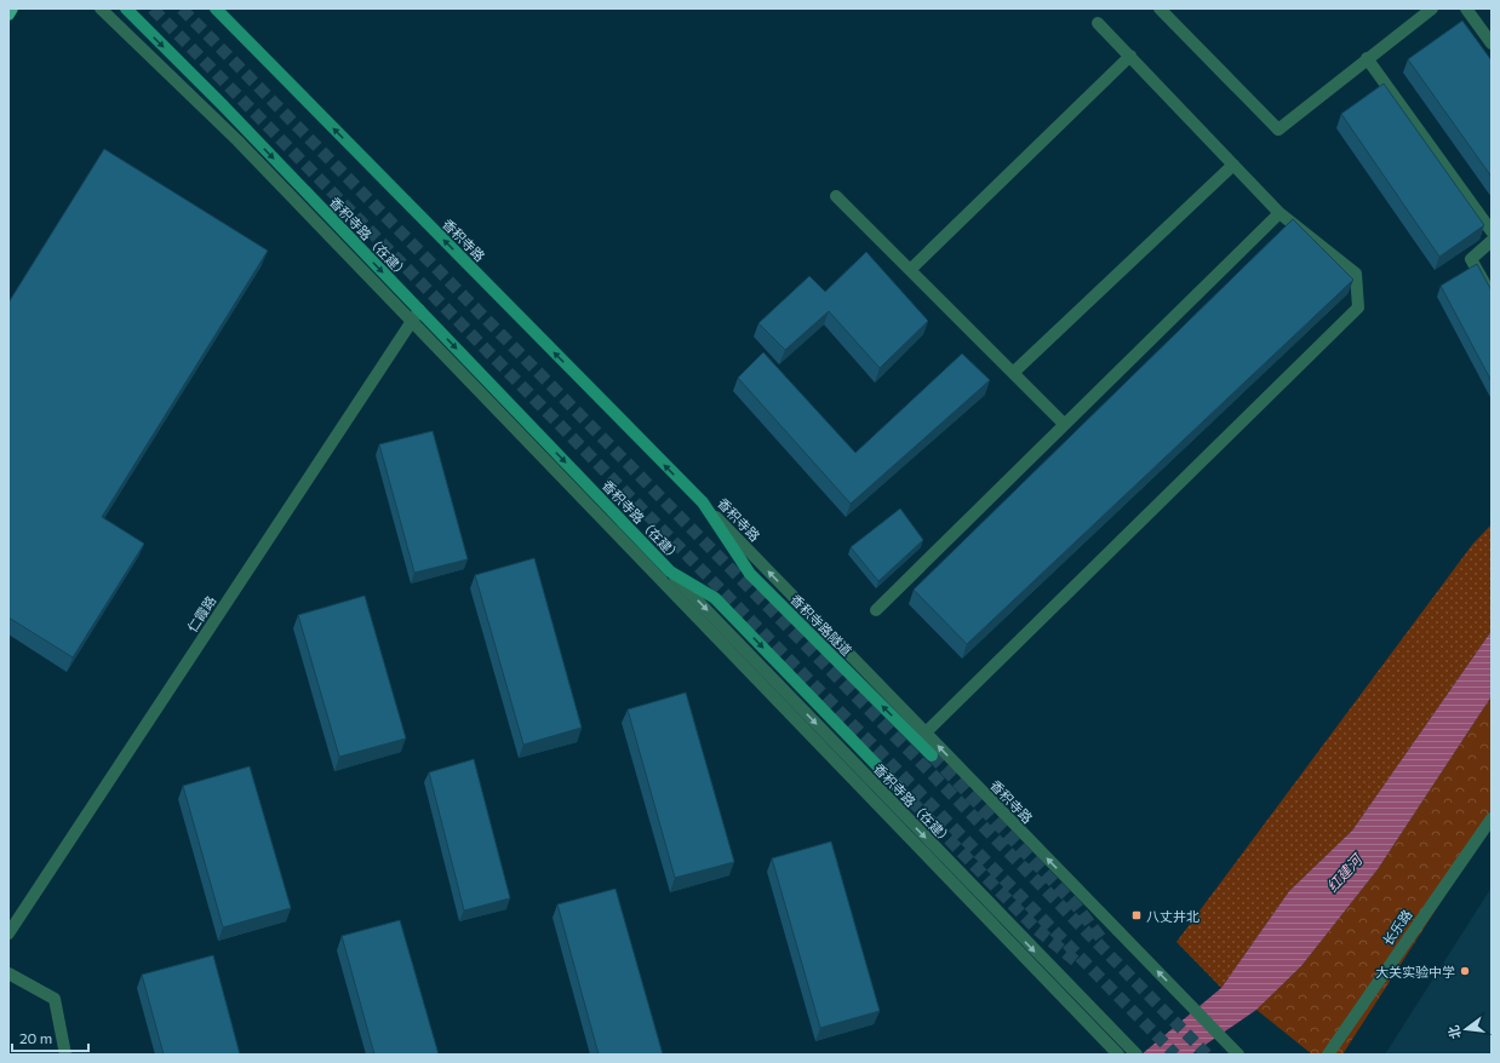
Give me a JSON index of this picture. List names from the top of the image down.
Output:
{
  "streets": {
    "main road": ["香积寺路（在建）", "香积寺路", "香积寺路隧道"],
    "street": ["仁霞路", "长乐路"]
  },
  "crossings": [
    ["香积寺路（在建）", "仁霞路"],
    ["香积寺路", "香积寺路隧道"]
  ],
  "one_way": ["香积寺路（在建）", "香积寺路"],
  "water": ["红建河"],
  "places": {
    "transit": ["八丈井北"],
    "other": ["大关实验中学"]
  },
  "scale_bar": "20 m",
  "north": "left"
}
